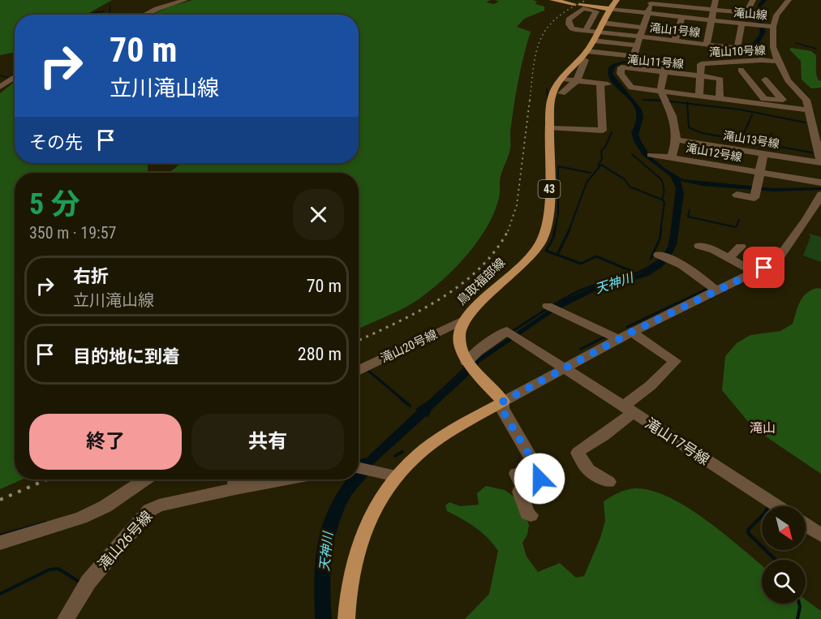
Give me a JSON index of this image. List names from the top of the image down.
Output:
{
  "streets": {
    "main road": ["43", "鳥取福部線"],
    "street": [
      "滝山線",
      "滝山1号線",
      "滝山10号線",
      "滝山11号線",
      "滝山13号線",
      "滝山12号線",
      "滝山20号線",
      "滝山17号線",
      "滝山26号線"
    ]
  },
  "crossings": [
    ["滝山線", "滝山1号線"],
    ["滝山1号線", "鳥取福部線"],
    ["滝山10号線", "滝山11号線"],
    ["滝山11号線", "滝山12号線"],
    ["滝山13号線", "滝山12号線"],
    ["鳥取福部線", "滝山20号線"],
    ["鳥取福部線", "滝山17号線"]
  ],
  "districts": ["滝山"],
  "water": ["天神川"],
  "north": "bottom right",
  "page": {
    "turn": ["70 m", "立川滝山線"],
    "then": "その先",
    "heading": ["5 分", "350 m · 19:57"],
    "list": [
      {
        "name": "右折",
        "note": "立川滝山線",
        "value": "70 m"
      },
      {
        "name": "目的地に到着",
        "value": "280 m"
      }
    ],
    "buttons": ["終了", "共有"]
  }
}
